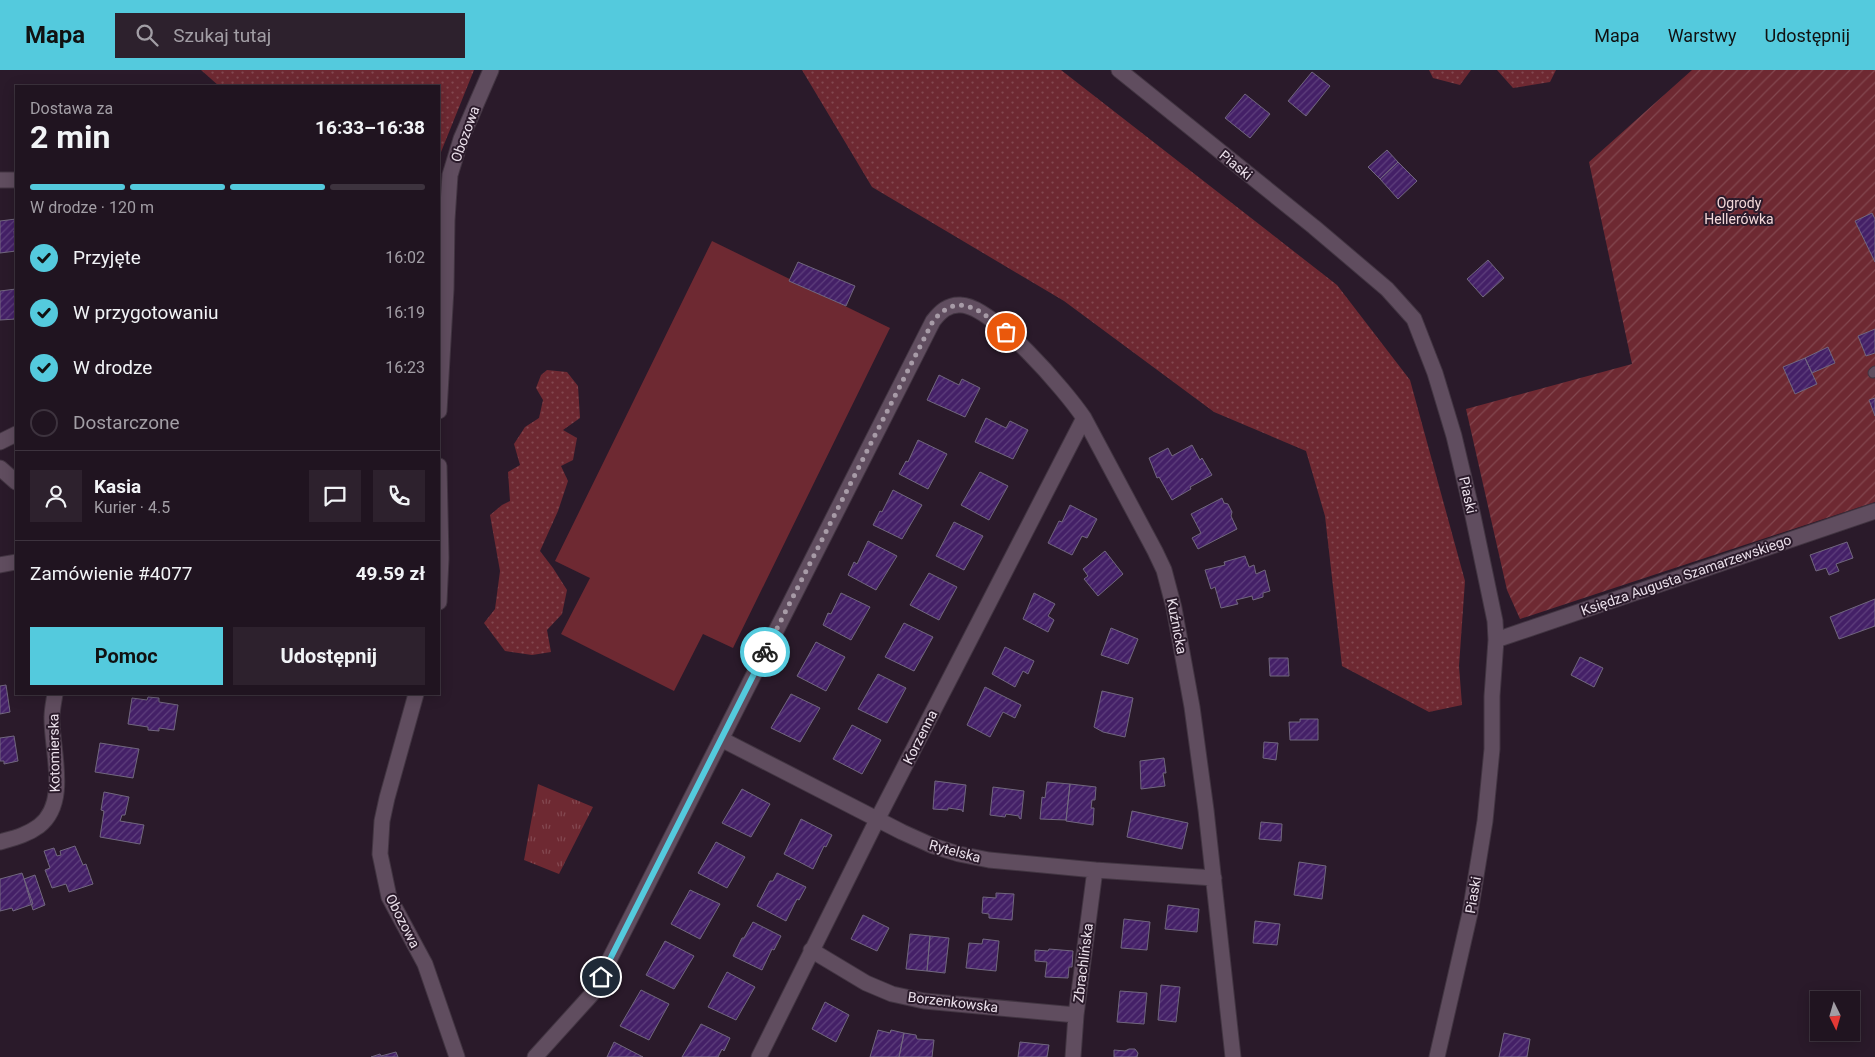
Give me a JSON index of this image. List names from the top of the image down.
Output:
{
  "streets": {
    "street": [
      "Obozowa",
      "Piaski",
      "Księdza Augusta Szamarzewskiego",
      "Kuźnicka",
      "Korzenna",
      "Kotomierska",
      "Rytelska",
      "Zbrachlińska",
      "Borzenkowska"
    ]
  },
  "crossings": [
    ["Piaski", "Księdza Augusta Szamarzewskiego"],
    ["Kuźnicka", "Korzenna"],
    ["Kuźnicka", "Rytelska"],
    ["Korzenna", "Rytelska"],
    ["Korzenna", "Borzenkowska"],
    ["Rytelska", "Zbrachlińska"],
    ["Zbrachlińska", "Borzenkowska"]
  ],
  "parks": ["Ogrody Hellerówka"],
  "north": "bottom",
  "page": {
    "header": "Mapa",
    "search": "Szukaj tutaj",
    "nav": ["Mapa", "Warstwy", "Udostępnij"],
    "heading": ["2 min", "Dostawa za", "16:33–16:38"],
    "panel": [
      "Kasia",
      "Kurier · 4.5",
      "Zamówienie #4077",
      "49.59 zł"
    ],
    "bar": "W drodze · 120 m",
    "list": [
      ["Przyjęte", "16:02"],
      ["W przygotowaniu", "16:19"],
      ["W drodze", "16:23"],
      "Dostarczone"
    ],
    "buttons": ["Pomoc", "Udostępnij"]
  }
}
